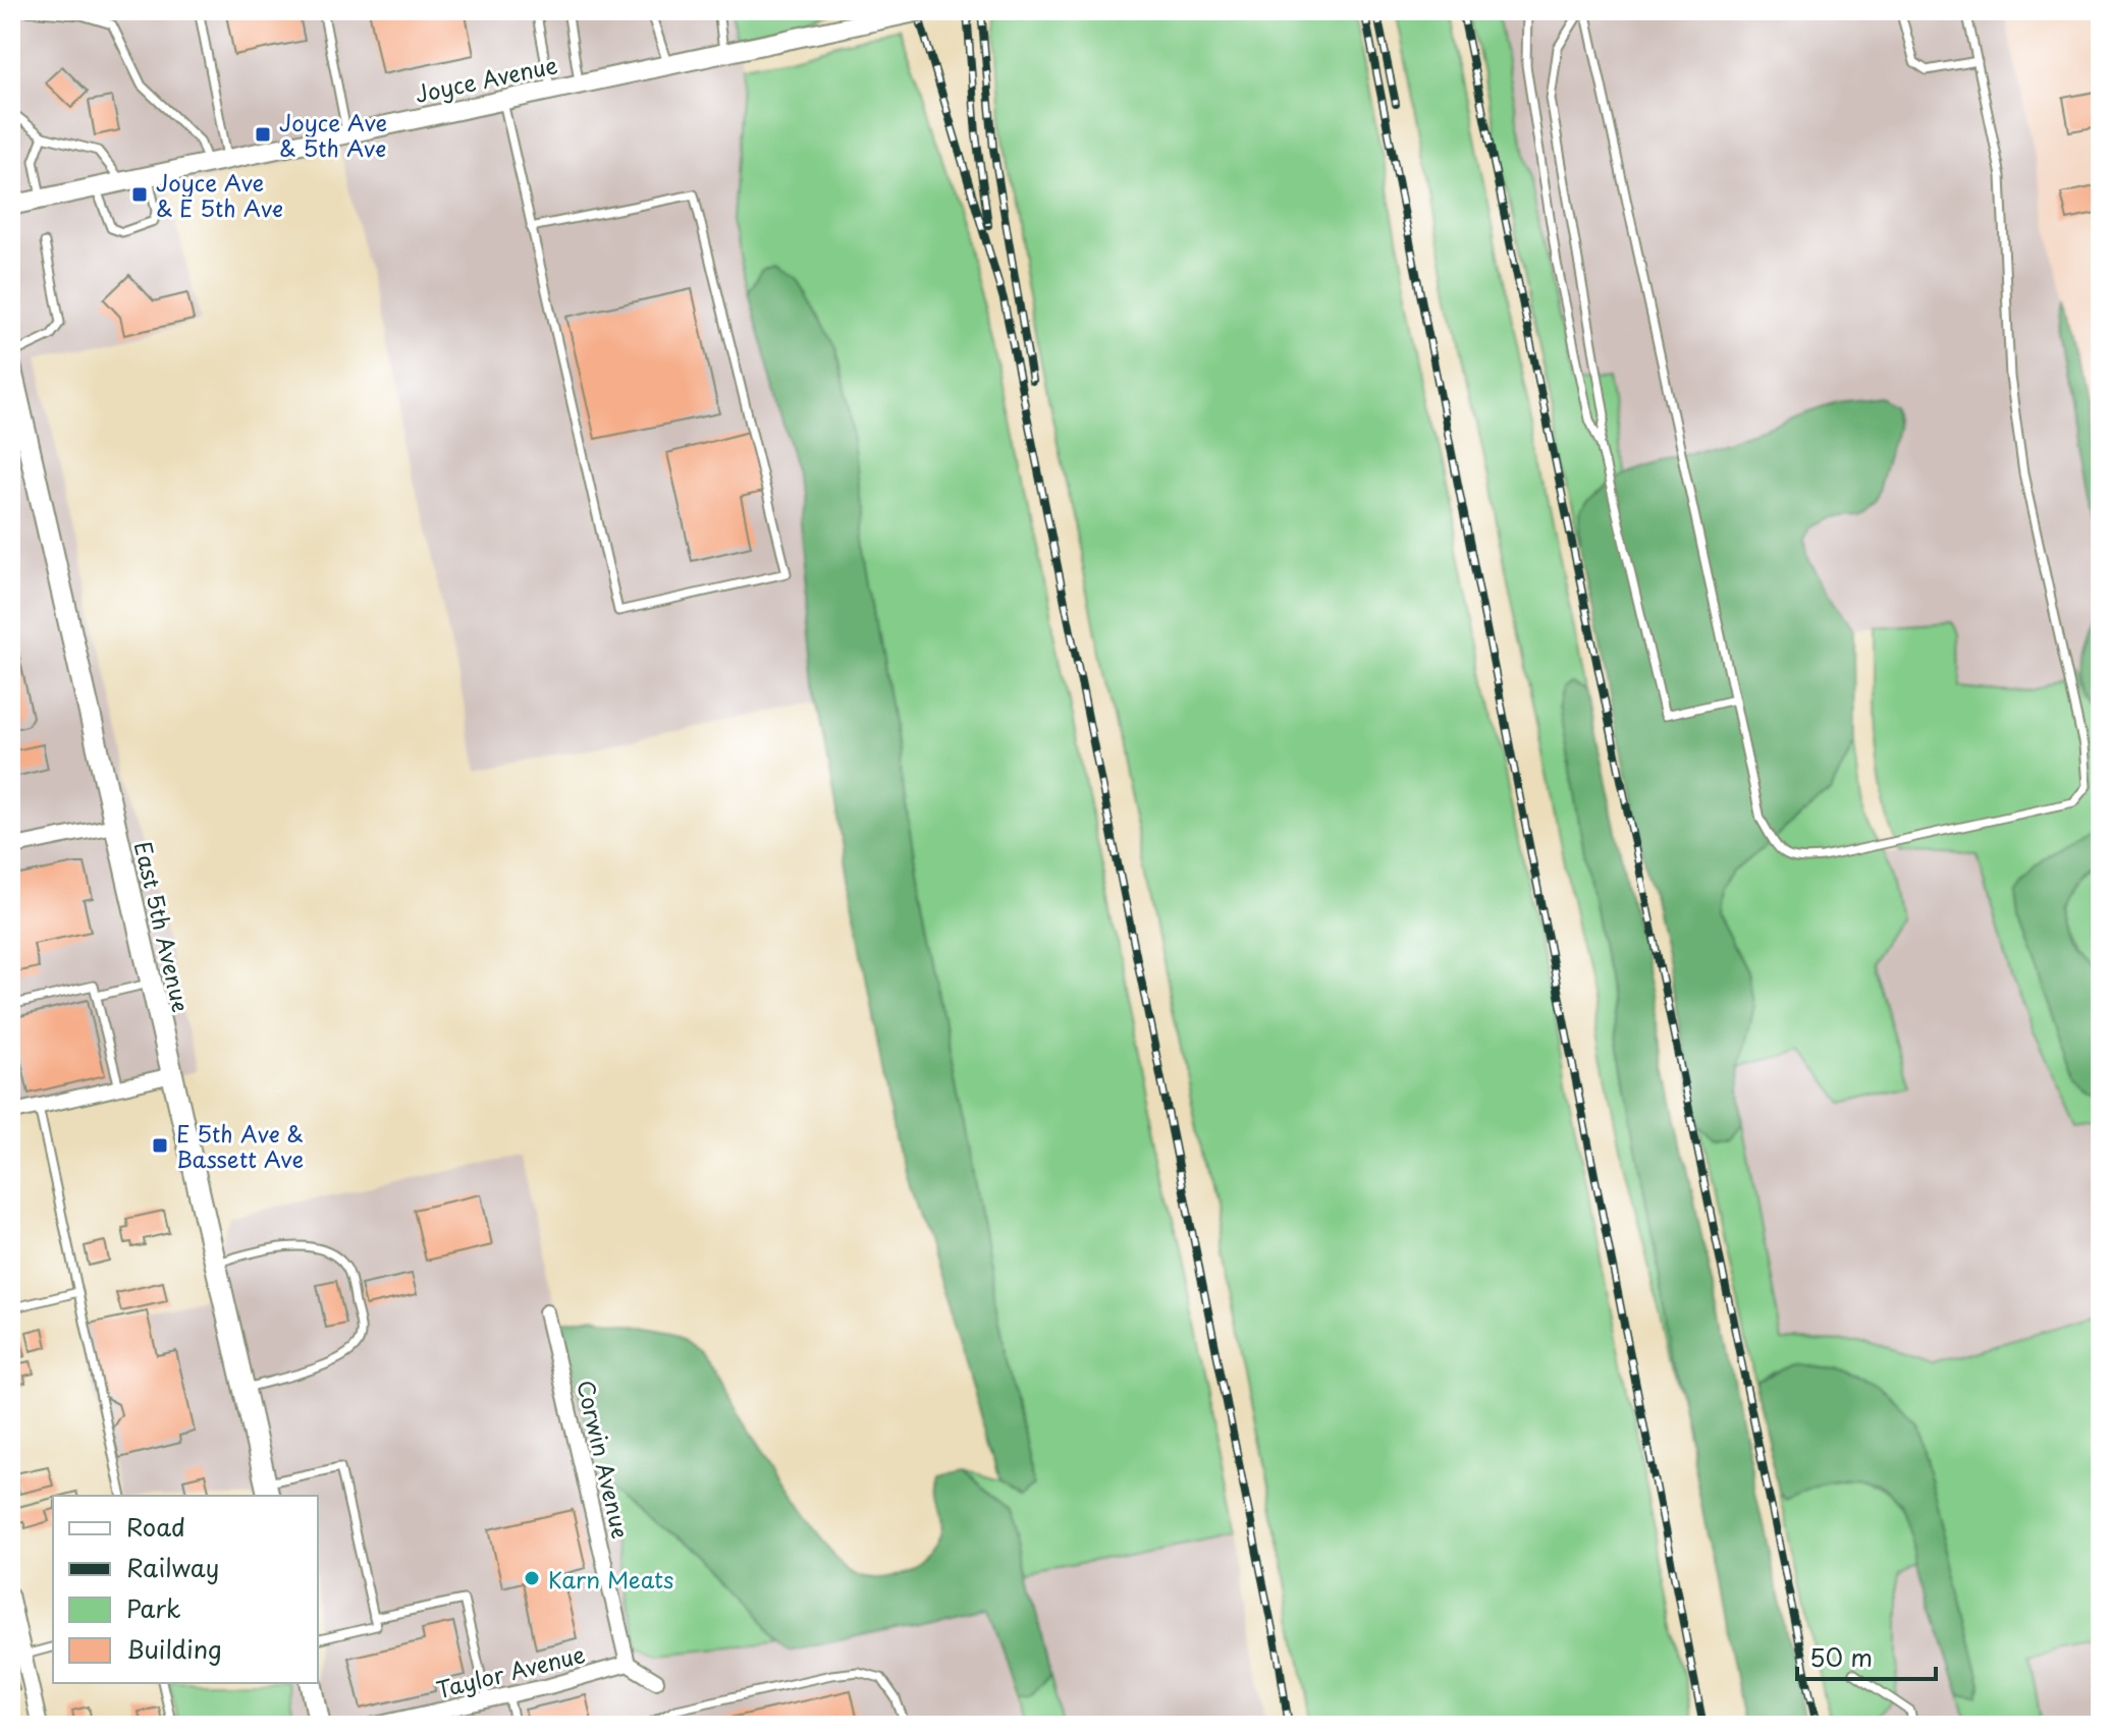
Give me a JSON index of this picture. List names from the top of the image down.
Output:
{
  "streets": {
    "main road": ["East 5th Avenue"],
    "street": ["Joyce Avenue", "Corwin Avenue", "Taylor Avenue"]
  },
  "crossings": [
    ["Corwin Avenue", "Taylor Avenue"]
  ],
  "places": {
    "transit": ["Joyce Ave & 5th Ave", "Joyce Ave & E 5th Ave", "E 5th Ave & Bassett Ave"],
    "other": ["Karn Meats"]
  },
  "legend": [
    "Road",
    "Railway",
    "Park",
    "Building"
  ],
  "scale_bar": "50 m"
}
